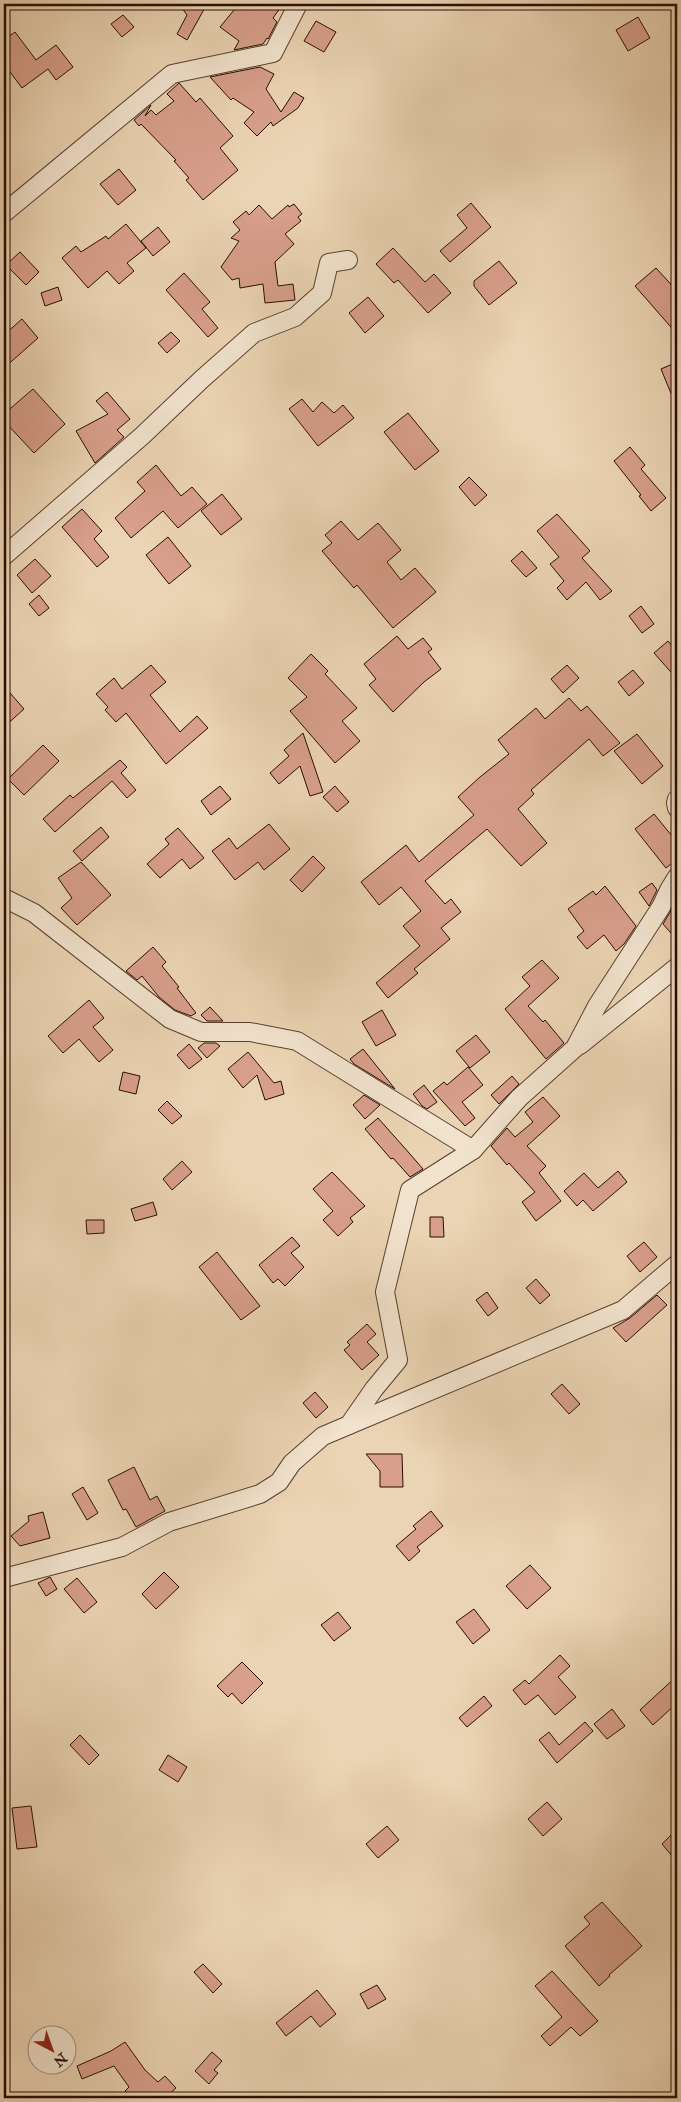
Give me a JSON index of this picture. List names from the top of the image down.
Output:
{
  "north": "bottom right"
}
